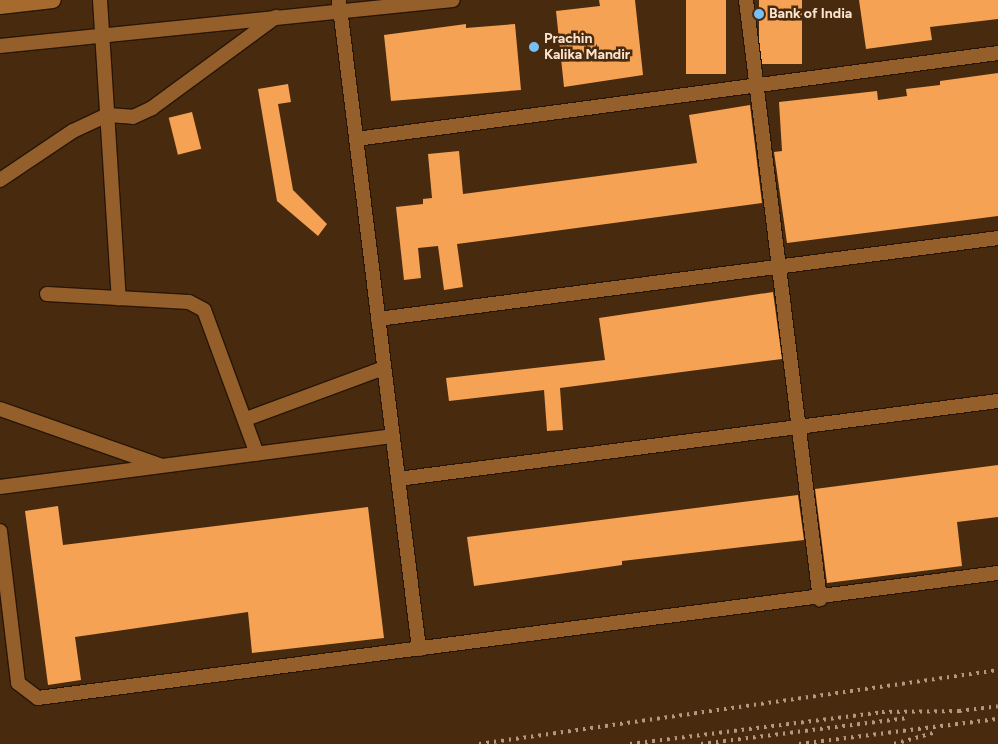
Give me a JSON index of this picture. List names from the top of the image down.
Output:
{
  "places": ["Bank of India", "Prachin Kalika Mandir"]
}
